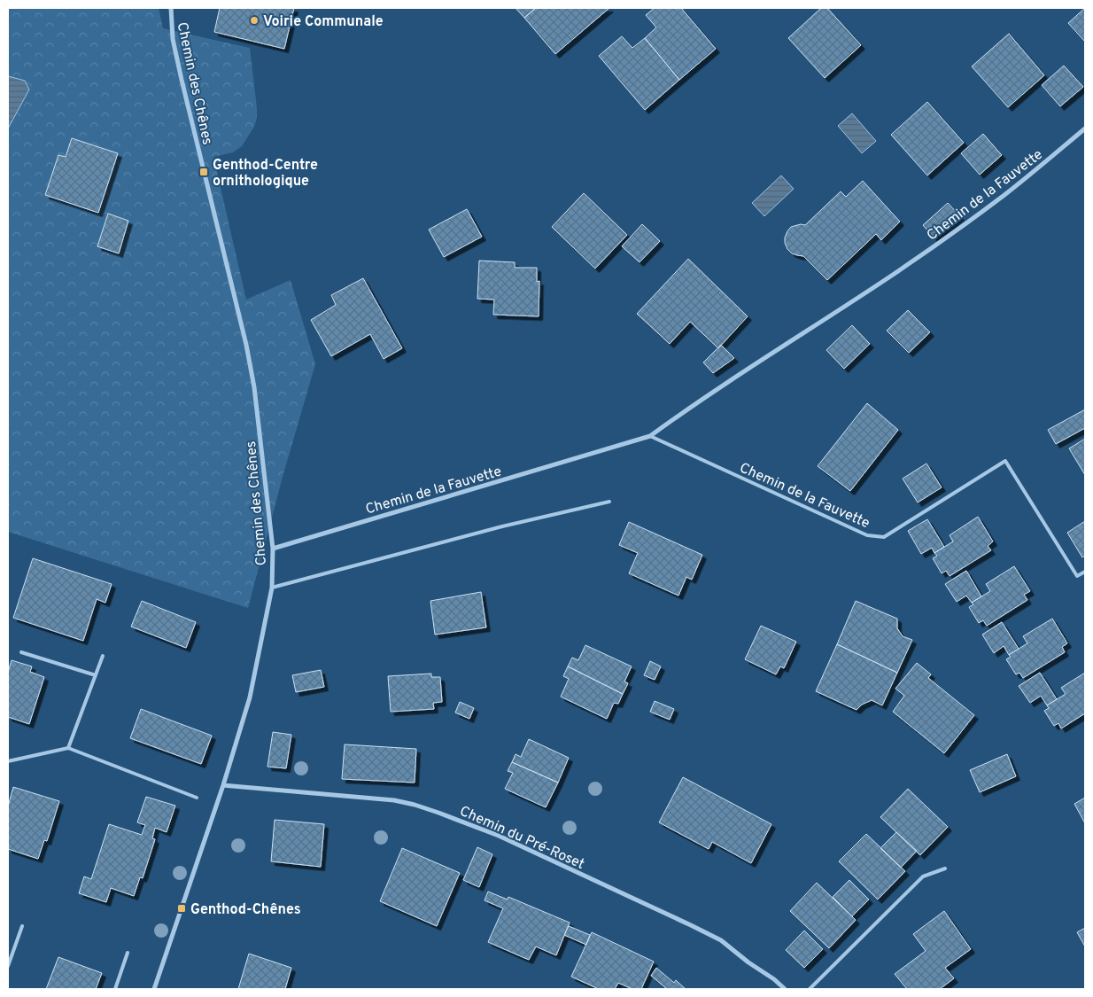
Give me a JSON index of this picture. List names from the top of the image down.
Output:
{
  "streets": {
    "street": ["Chemin des Chênes", "Chemin de la Fauvette", "Chemin du Pré-Roset"]
  },
  "crossings": [
    ["Chemin des Chênes", "Chemin de la Fauvette"],
    ["Chemin des Chênes", "Chemin du Pré-Roset"]
  ],
  "places": {
    "other": ["Voirie Communale"],
    "transit": ["Genthod-Centre ornithologique", "Genthod-Chênes"]
  }
}
